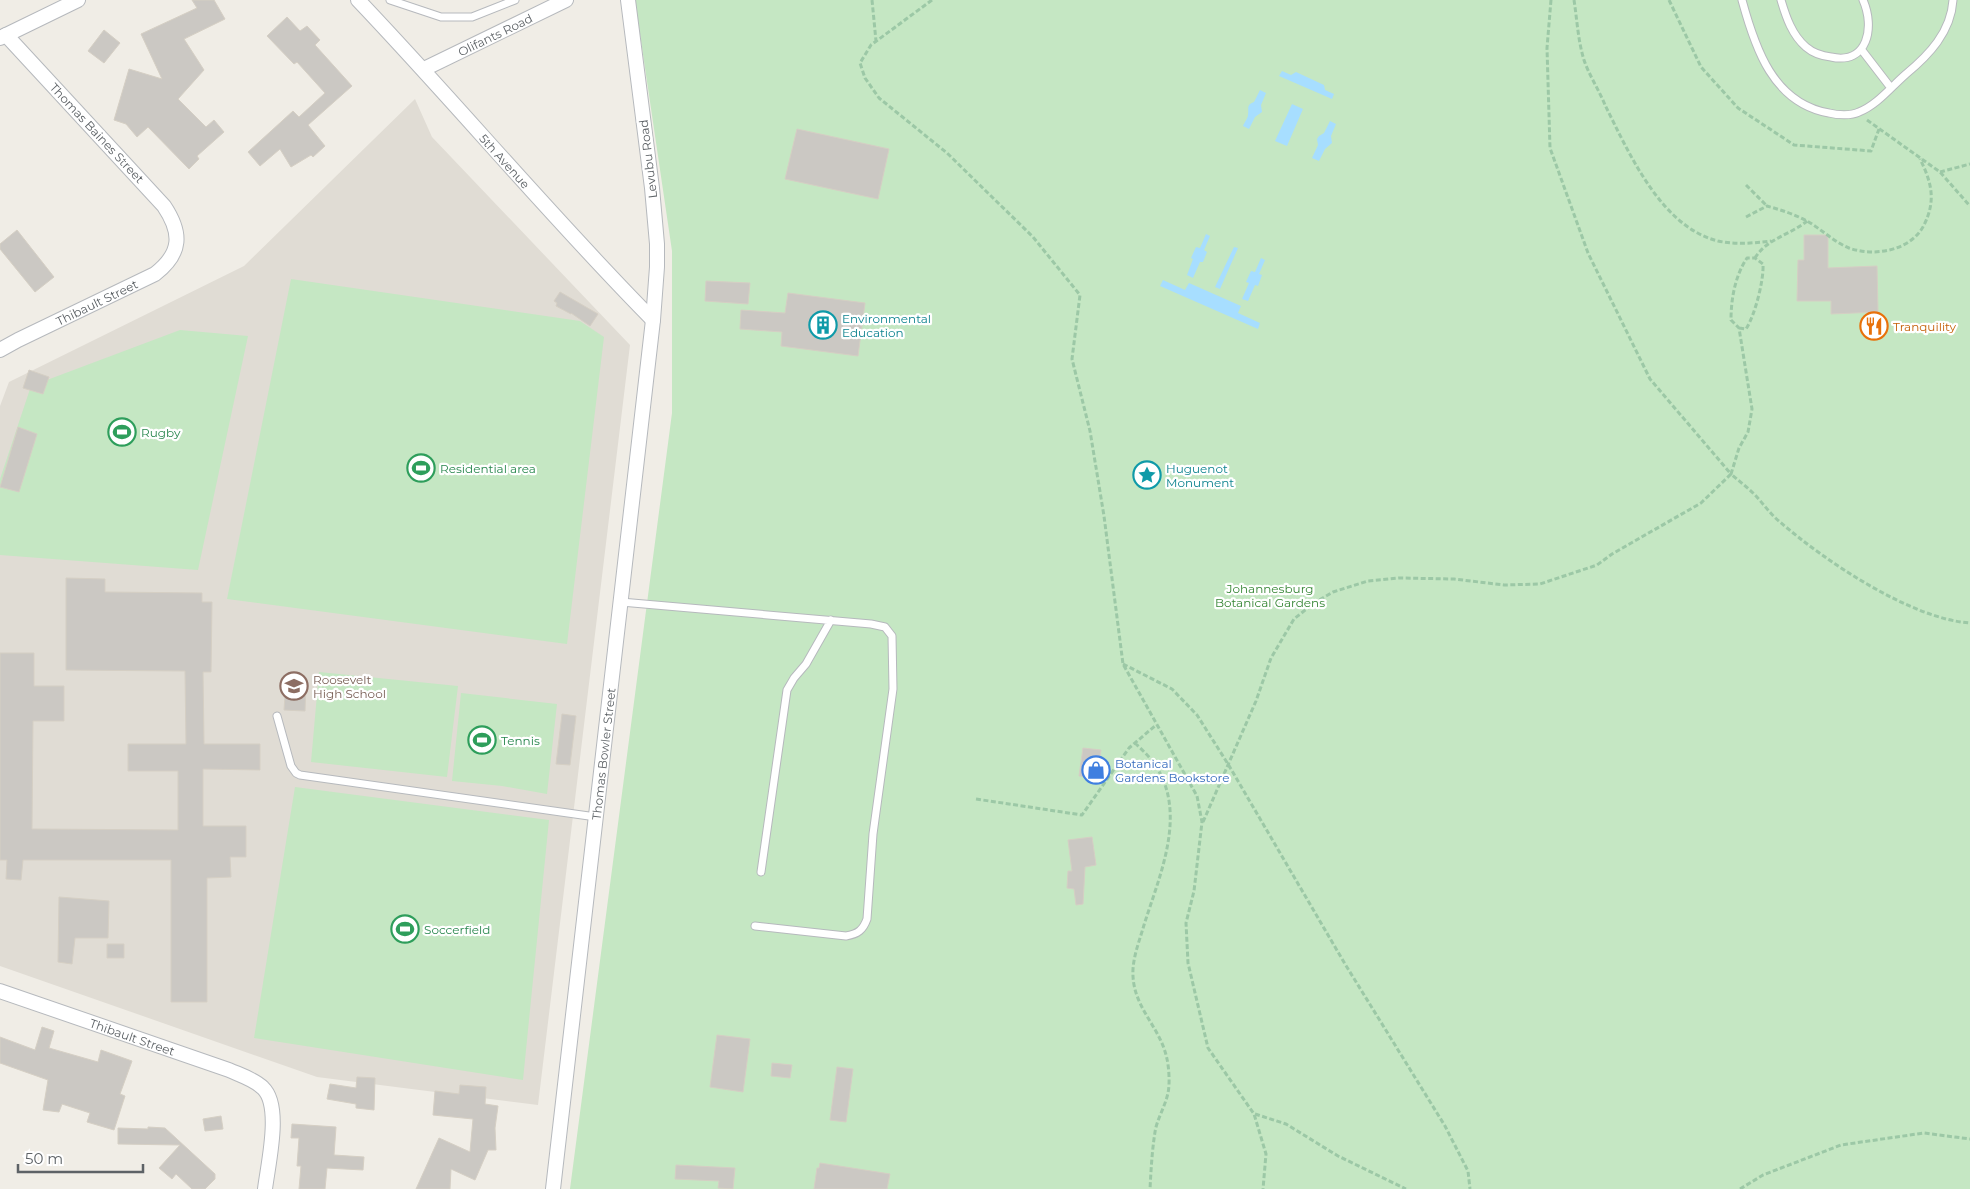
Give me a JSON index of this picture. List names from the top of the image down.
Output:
{
  "streets": {
    "street": [
      "Olifants Road",
      "Thomas Baines Street",
      "Levubu Road",
      "5th Avenue",
      "Thibault Street",
      "Thomas Bowler Street"
    ]
  },
  "crossings": [
    ["Olifants Road", "5th Avenue"],
    ["Thomas Baines Street", "Thibault Street"],
    ["Levubu Road", "5th Avenue"],
    ["Levubu Road", "Thomas Bowler Street"],
    ["5th Avenue", "Thomas Bowler Street"]
  ],
  "parks": ["Johannesburg Botanical Gardens"],
  "places": {
    "building": ["Environmental Education"],
    "restaurant": ["Tranquility"],
    "sports": [
      "Rugby",
      "Residential area",
      "Tennis",
      "Soccerfield"
    ],
    "place": ["Huguenot Monument"],
    "school or university": ["Roosevelt High School"],
    "shop": ["Botanical Gardens Bookstore"]
  },
  "scale_bar": "50 m"
}
